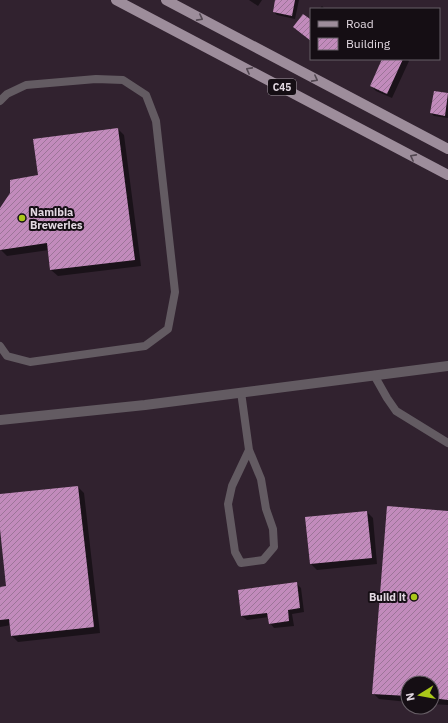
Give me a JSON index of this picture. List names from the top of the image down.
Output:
{
  "streets": {
    "main road": ["C45"]
  },
  "places": ["Namibia Breweries", "Build it"],
  "legend": ["Road", "Building"],
  "north": "left"
}
